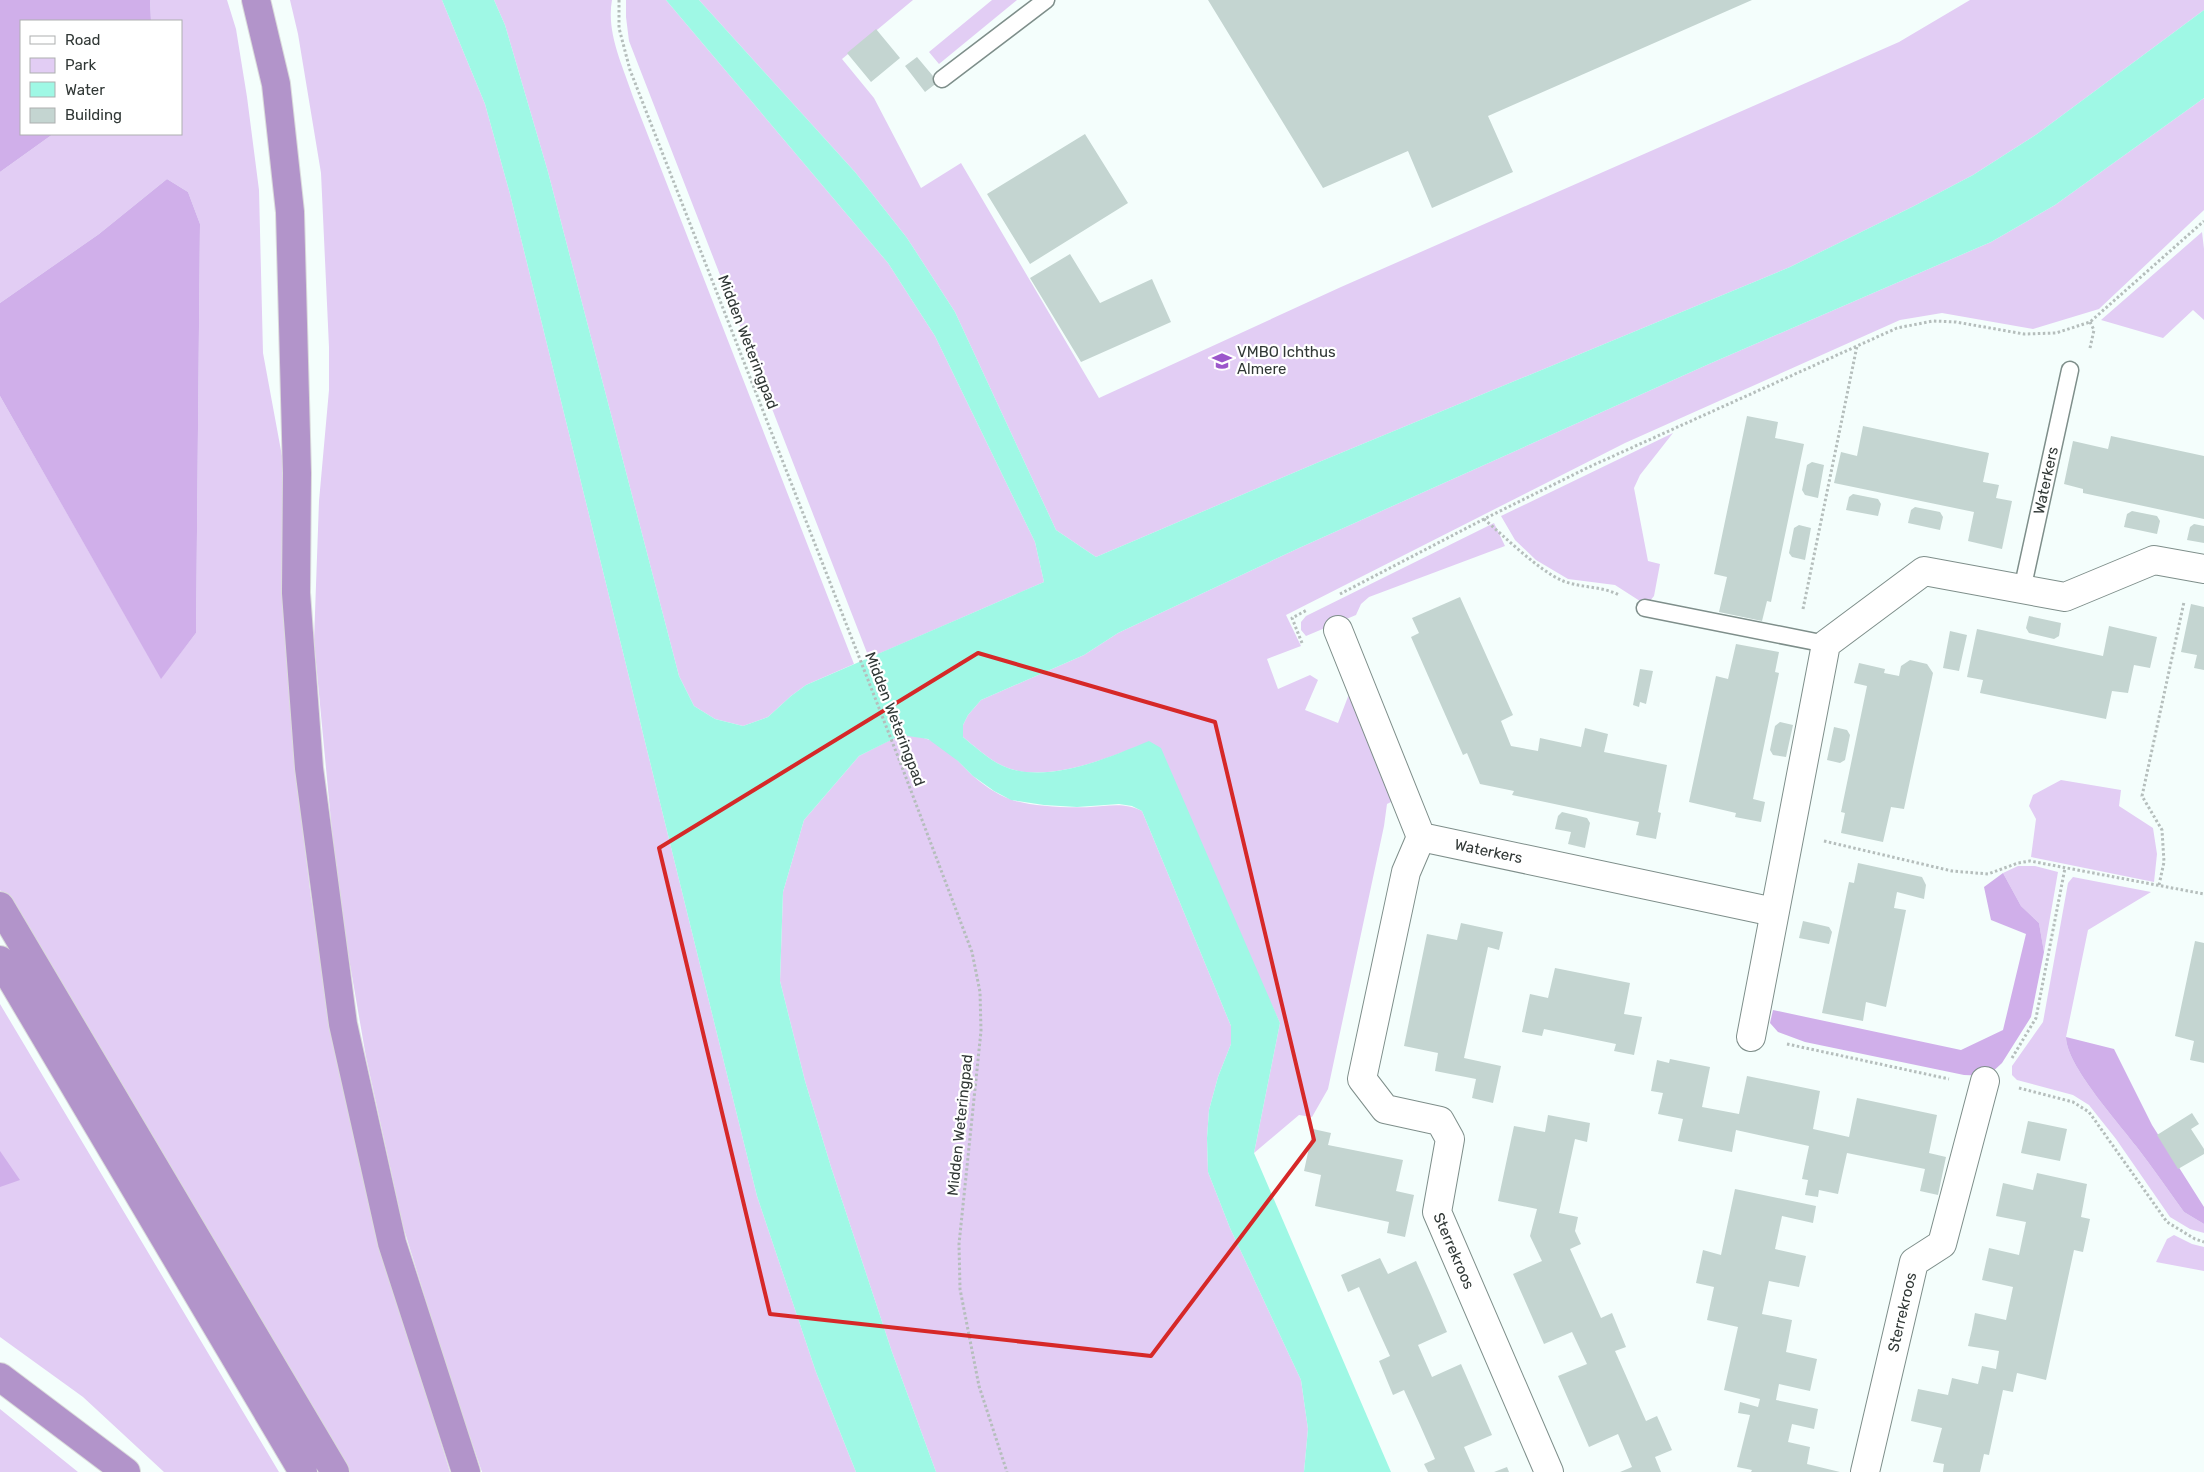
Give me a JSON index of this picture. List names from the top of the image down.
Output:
{
  "streets": {
    "street": ["Waterkers", "Sterrekroos"],
    "path": ["Midden Weteringpad"]
  },
  "crossings": [
    ["Waterkers", "Sterrekroos"]
  ],
  "places": {
    "school or university": ["VMBO Ichthus Almere"]
  },
  "legend": [
    "Road",
    "Park",
    "Water",
    "Building"
  ]
}
